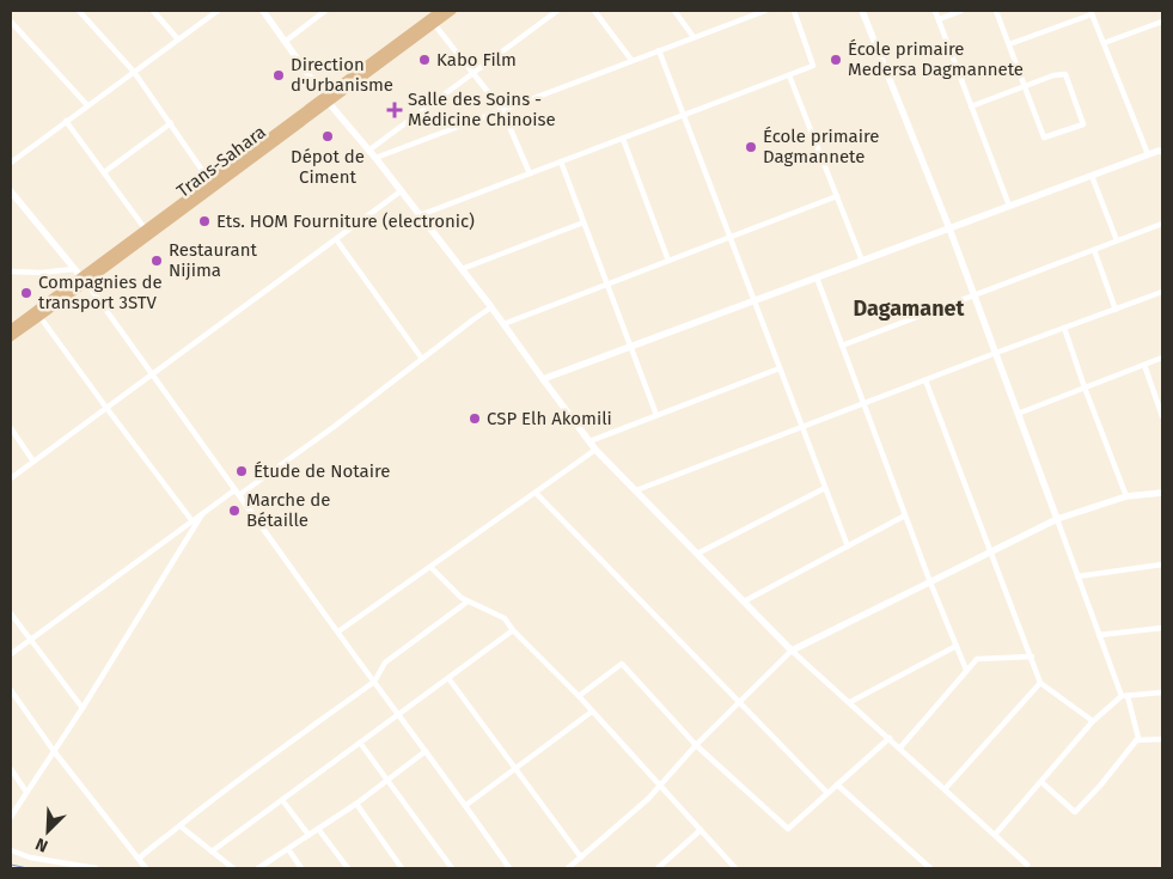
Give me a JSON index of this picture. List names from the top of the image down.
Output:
{
  "streets": {
    "main road": ["Trans-Sahara"]
  },
  "districts": ["Dagamanet"],
  "places": {
    "other": [
      "Kabo Film",
      "École primaire Medersa Dagmannete",
      "Direction d'Urbanisme",
      "Dépot de Ciment",
      "École primaire Dagmannete",
      "Ets. HOM Fourniture (electronic)",
      "Restaurant Nijima",
      "Compagnies de transport 3STV",
      "CSP Elh Akomili",
      "Étude de Notaire",
      "Marche de Bétaille"
    ],
    "health": ["Salle des Soins - Médicine Chinoise"]
  },
  "north": "bottom left"
}
